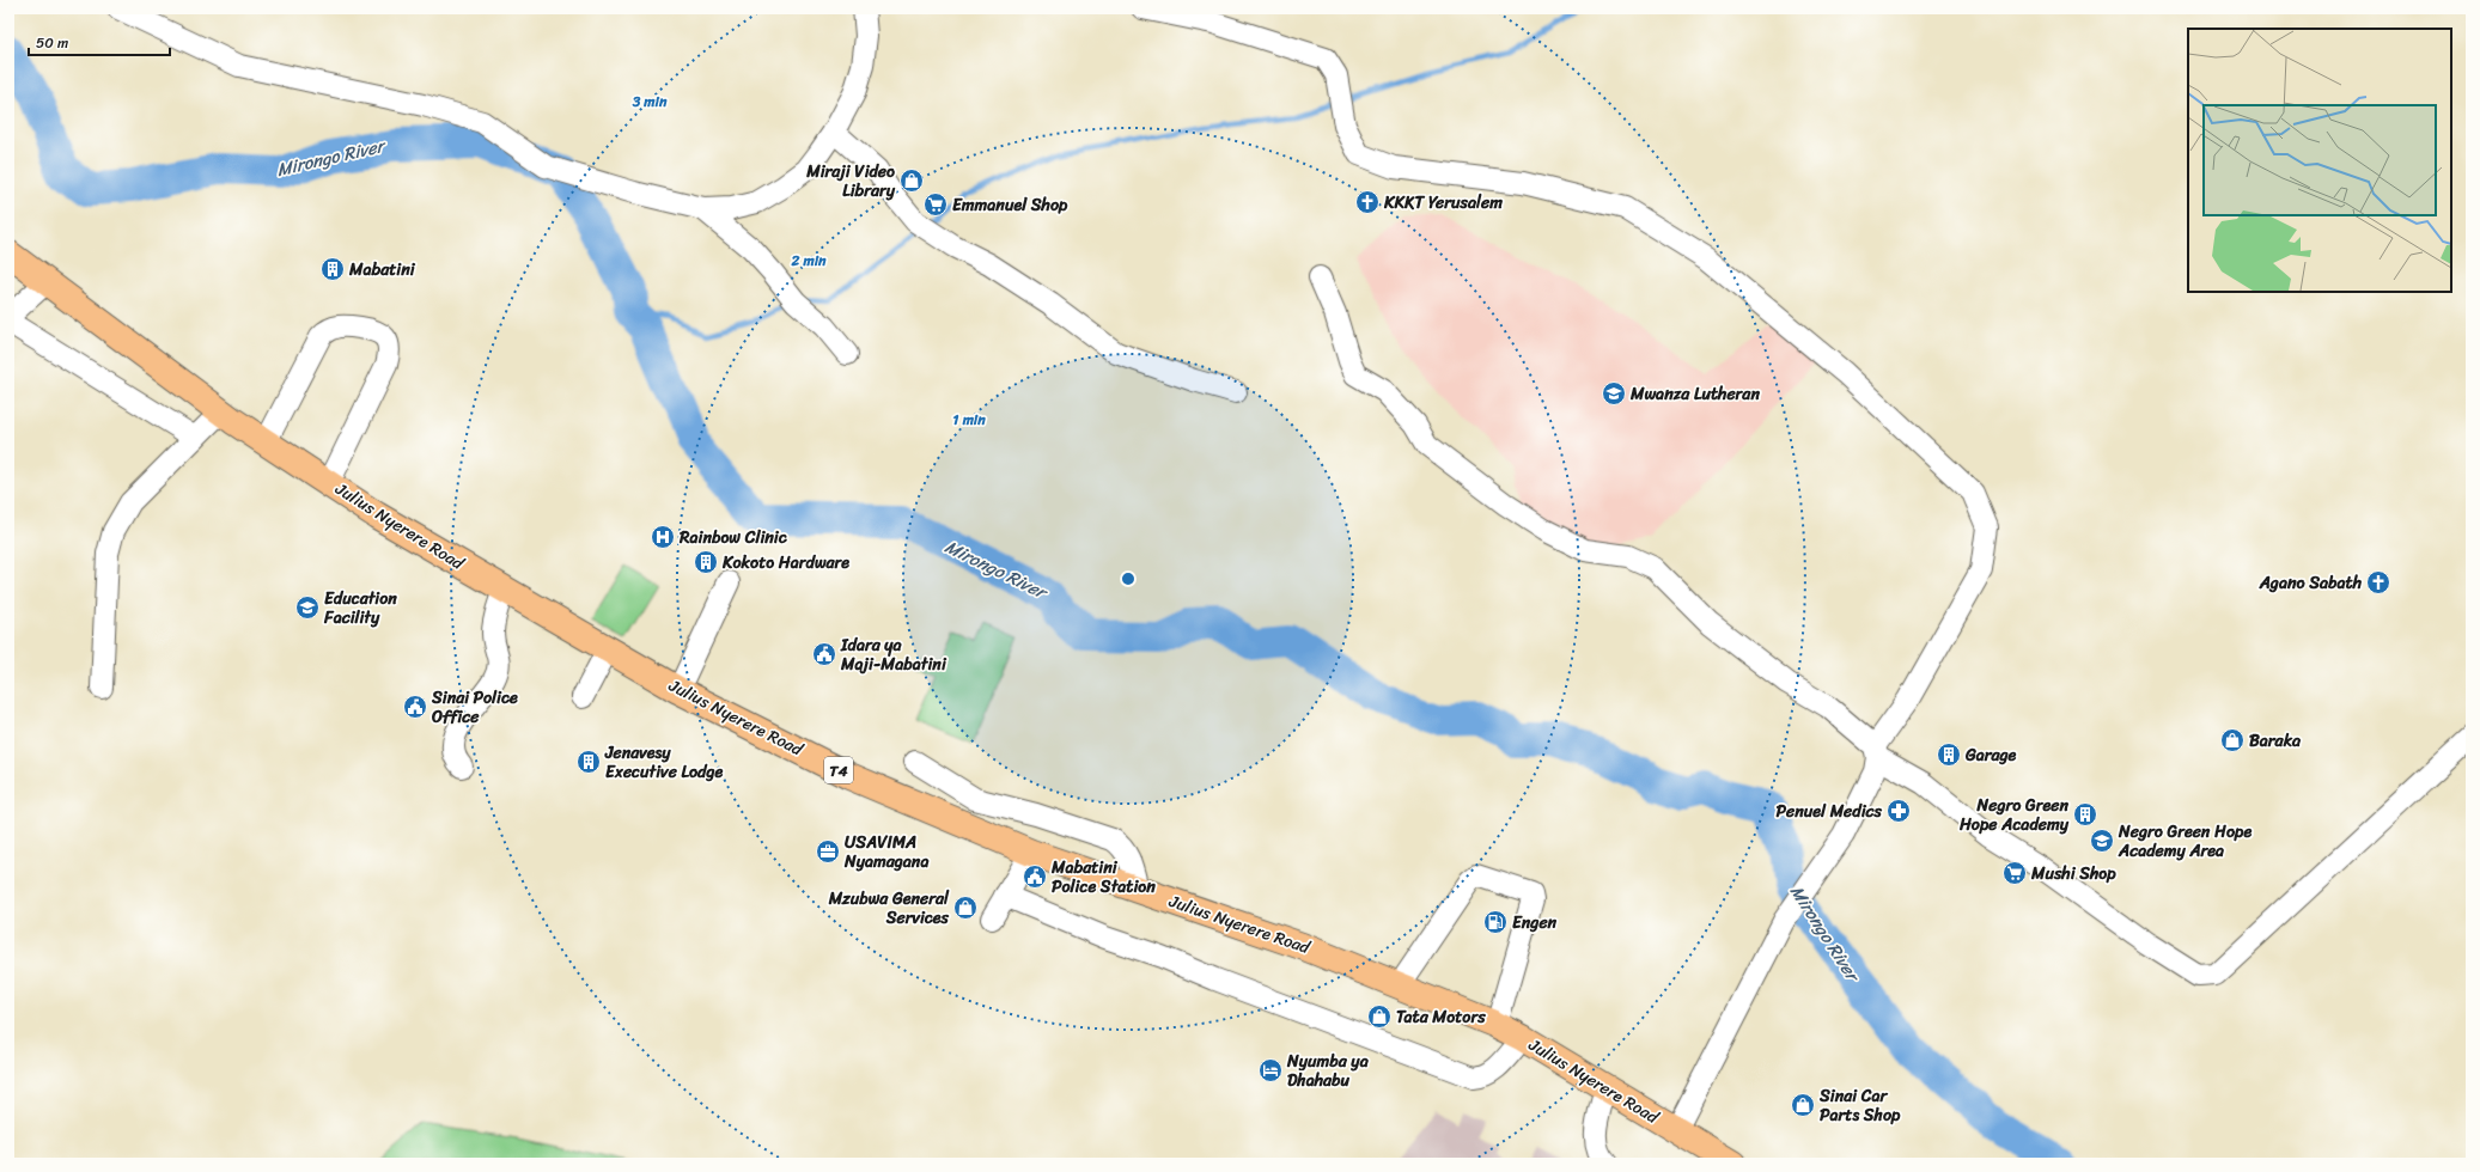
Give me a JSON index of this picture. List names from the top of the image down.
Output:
{
  "streets": {
    "highway": ["Julius Nyerere Road", "T4"]
  },
  "water": ["Mirongo River"],
  "places": {
    "shop": [
      "Miraji Video Library",
      "Baraka",
      "Mzubwa General Services",
      "Tata Motors",
      "Sinai Car Parts Shop"
    ],
    "church": ["KKKT Yerusalem", "Agano Sabath"],
    "supermarket": ["Emmanuel Shop", "Mushi Shop"],
    "building": [
      "Mabatini",
      "Kokoto Hardware",
      "Garage",
      "Jenavesy Executive Lodge",
      "Negro Green Hope Academy"
    ],
    "school or university": ["Mwanza Lutheran", "Education Facility", "Negro Green Hope Academy Area"],
    "hospital": ["Rainbow Clinic"],
    "public building": ["Idara ya Maji-Mabatini", "Sinai Police Office", "Mabatini Police Station"],
    "pharmacy": ["Penuel Medics"],
    "office": ["USAVIMA Nyamagana"],
    "fuel station": ["Engen"],
    "hotel": ["Nyumba ya Dhahabu"]
  },
  "scale_bar": "50 m",
  "rings": ["3 min", "2 min", "1 min"]
}
